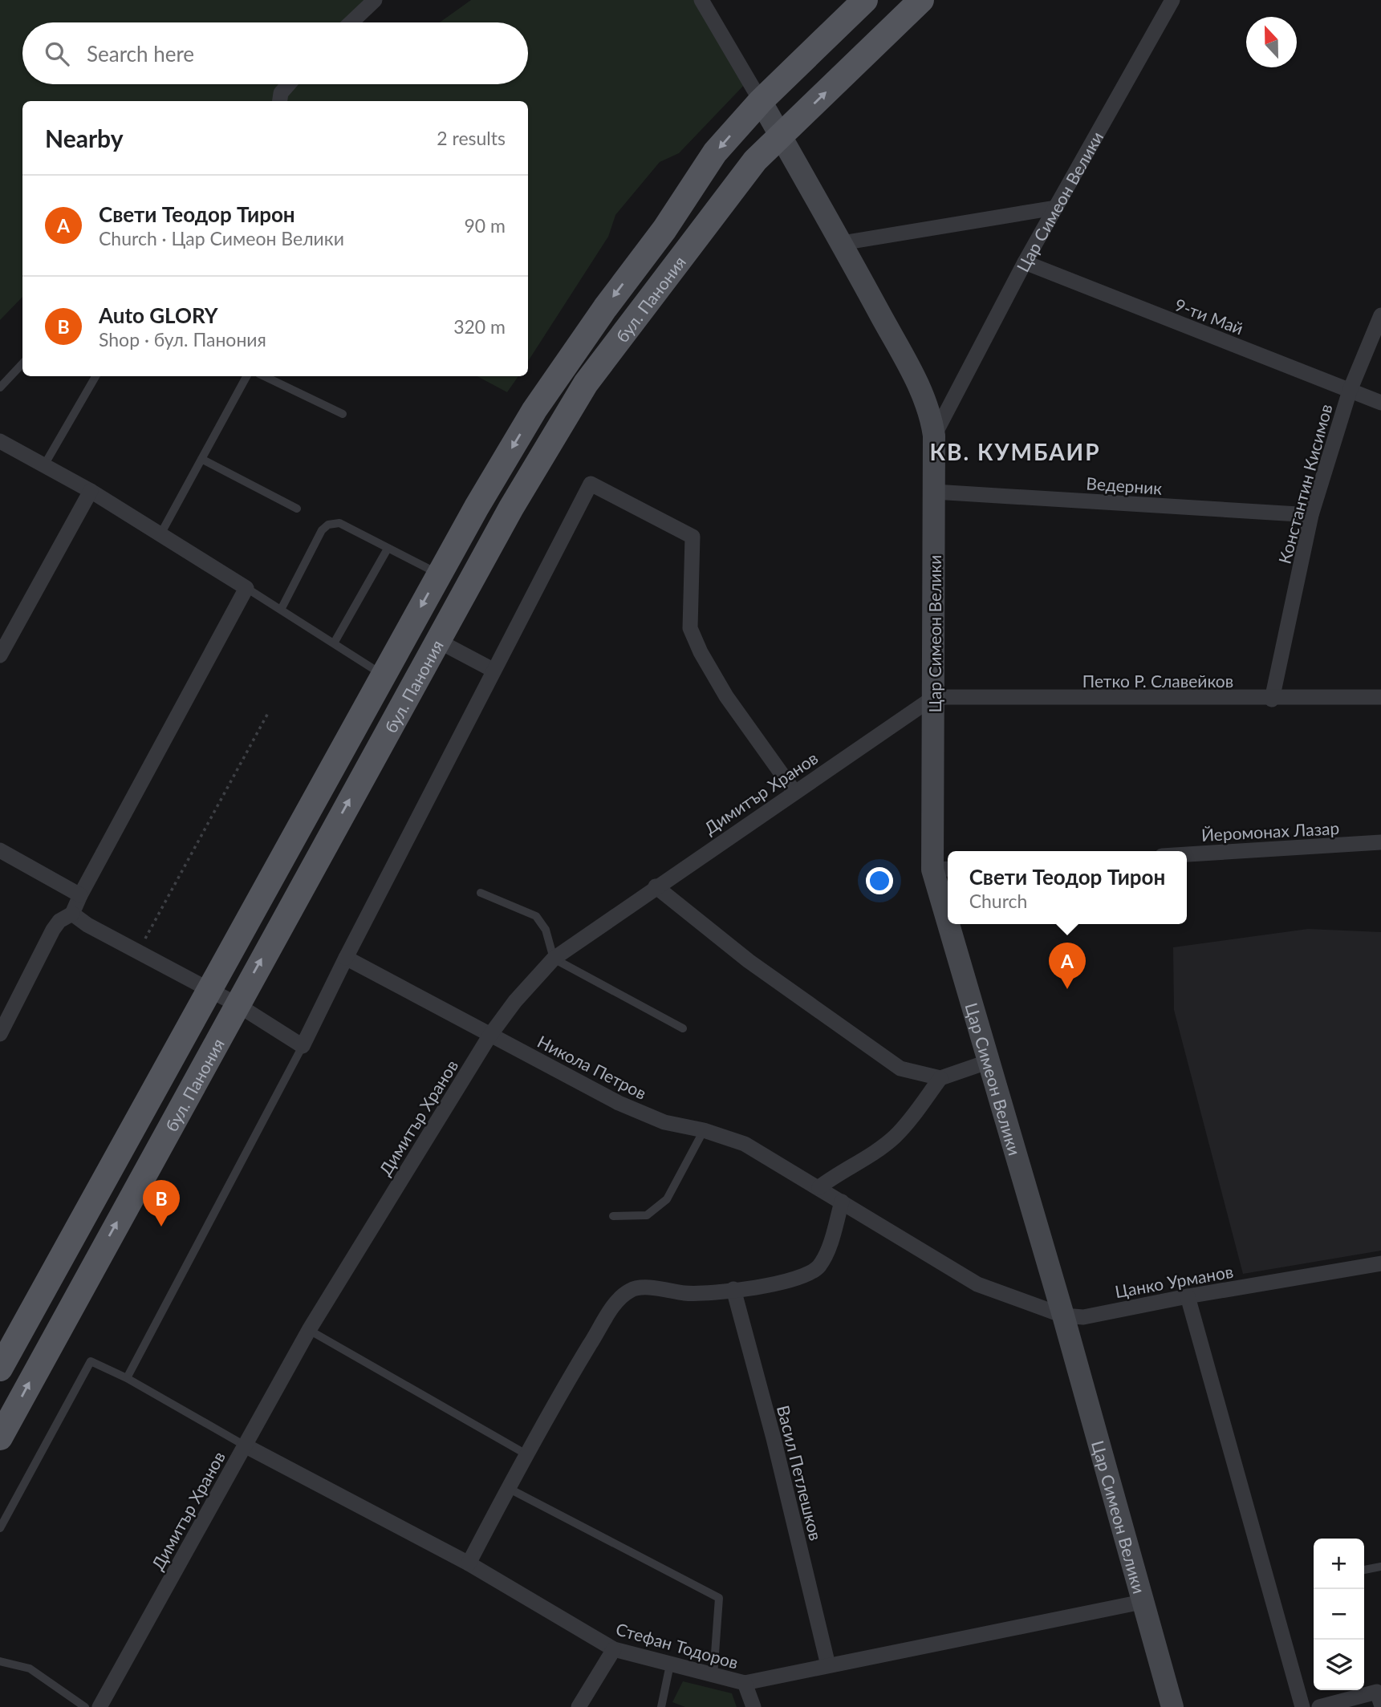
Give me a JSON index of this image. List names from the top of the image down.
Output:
{
  "streets": {
    "main road": ["Цар Симеон Велики", "бул. Панония"],
    "street": [
      "9-ти Май",
      "Константин Кисимов",
      "Ведерник",
      "Петко Р. Славейков",
      "Димитър Хранов",
      "Йеромонах Лазар",
      "Никола Петров",
      "Цанко Урманов",
      "Васил Петлешков",
      "Стефан Тодоров"
    ]
  },
  "crossings": [
    ["Цар Симеон Велики", "бул. Панония"],
    ["Цар Симеон Велики", "9-ти Май"],
    ["Цар Симеон Велики", "Ведерник"],
    ["Цар Симеон Велики", "Петко Р. Славейков"],
    ["Цар Симеон Велики", "Димитър Хранов"],
    ["Цар Симеон Велики", "Цанко Урманов"],
    ["Цар Симеон Велики", "Стефан Тодоров"],
    ["9-ти Май", "Константин Кисимов"],
    ["Константин Кисимов", "Ведерник"],
    ["Константин Кисимов", "Петко Р. Славейков"],
    ["Петко Р. Славейков", "Димитър Хранов"],
    ["Димитър Хранов", "Никола Петров"],
    ["Димитър Хранов", "Стефан Тодоров"],
    ["Никола Петров", "Цанко Урманов"],
    ["Васил Петлешков", "Стефан Тодоров"]
  ],
  "districts": ["КВ. КУМБАИР"],
  "north": "top",
  "page": {
    "search": "Search here",
    "heading": ["Nearby", "2 results"],
    "list": [
      {
        "mark": "A",
        "name": "Свети Теодор Тирон",
        "note": "Church · Цар Симеон Велики",
        "value": "90 m"
      },
      {
        "mark": "B",
        "name": "Auto GLORY",
        "note": "Shop · бул. Панония",
        "value": "320 m"
      }
    ],
    "popup": ["Свети Теодор Тирон", "Church"],
    "pins": ["A", "B"],
    "map_buttons": ["+", "−"]
  }
}
